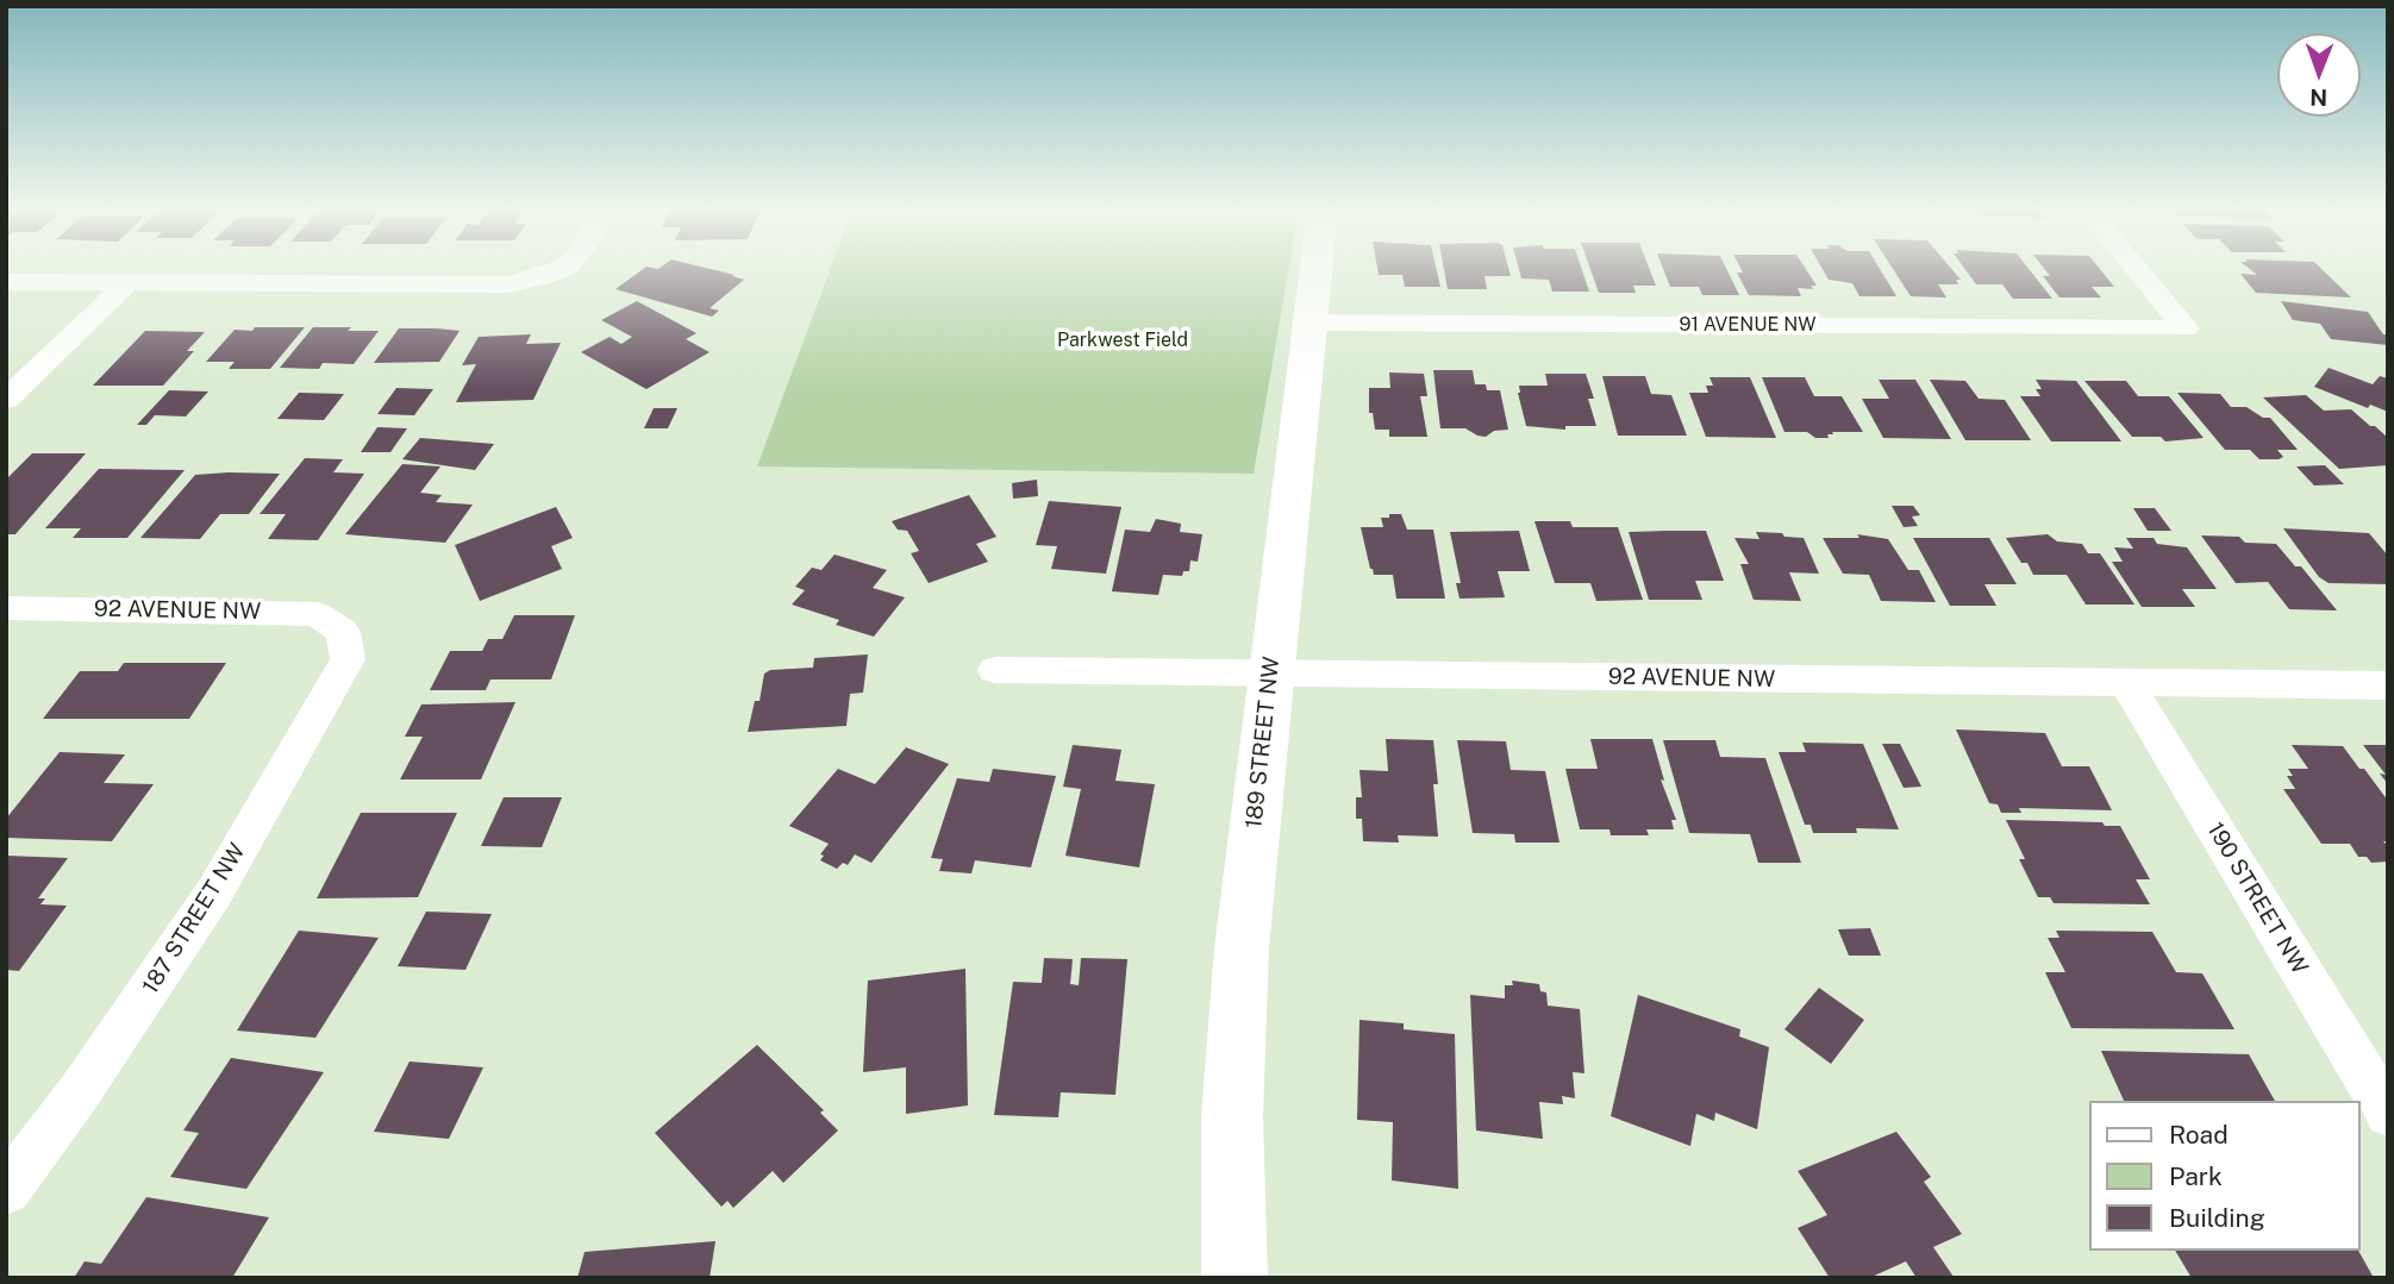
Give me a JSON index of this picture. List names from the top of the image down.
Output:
{
  "streets": {
    "street": [
      "91 AVENUE NW",
      "92 AVENUE NW",
      "189 STREET NW",
      "190 STREET NW",
      "187 STREET NW"
    ]
  },
  "crossings": [
    ["91 AVENUE NW", "189 STREET NW"],
    ["92 AVENUE NW", "189 STREET NW"],
    ["92 AVENUE NW", "190 STREET NW"],
    ["92 AVENUE NW", "187 STREET NW"]
  ],
  "parks": ["Parkwest Field"],
  "legend": ["Road", "Park", "Building"],
  "north": "bottom"
}
